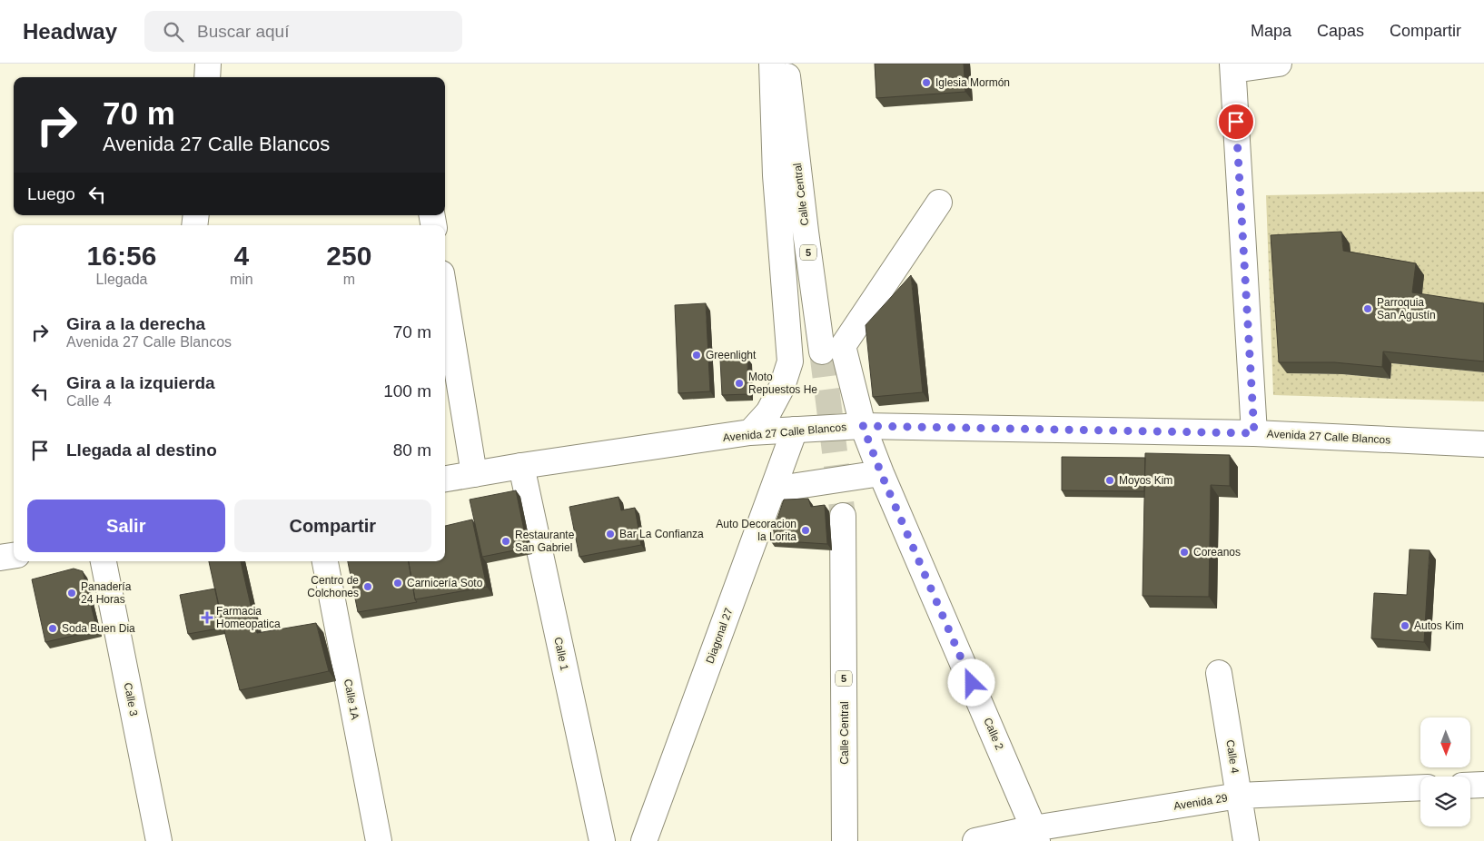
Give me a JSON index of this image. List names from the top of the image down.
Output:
{
  "streets": {
    "street": [
      "Calle Central",
      "5",
      "Avenida 27 Calle Blancos",
      "Diagonal 27",
      "Calle 1",
      "Calle 3",
      "Calle 1A",
      "Calle 2",
      "Calle 4",
      "Avenida 29"
    ]
  },
  "crossings": [
    ["Calle Central", "Avenida 27 Calle Blancos"],
    ["Calle Central", "Calle 2"],
    ["Avenida 27 Calle Blancos", "Diagonal 27"],
    ["Avenida 27 Calle Blancos", "Calle 1"],
    ["Avenida 27 Calle Blancos", "Calle 2"],
    ["Calle 2", "Avenida 29"],
    ["Calle 4", "Avenida 29"]
  ],
  "places": {
    "other": [
      "Iglesia Mormón",
      "Parroquia San Agustín",
      "Greenlight",
      "Moto Repuestos He",
      "Moyos Kim",
      "Auto Decoracion la Lorita",
      "Bar La Confianza",
      "Restaurante San Gabriel",
      "Coreanos",
      "Carnicería Soto",
      "Centro de Colchones",
      "Panadería 24 Horas",
      "Autos Kim",
      "Soda Buen Dia"
    ],
    "health": ["Farmacia Homeopatica"]
  },
  "north": "bottom",
  "page": {
    "header": "Headway",
    "search": "Buscar aquí",
    "nav": ["Mapa", "Capas", "Compartir"],
    "turn": ["70 m", "Avenida 27 Calle Blancos"],
    "then": "Luego",
    "eta": [
      "16:56",
      "Llegada",
      "4",
      "min",
      "250",
      "m"
    ],
    "list": [
      {
        "name": "Gira a la derecha",
        "note": "Avenida 27 Calle Blancos",
        "value": "70 m"
      },
      {
        "name": "Gira a la izquierda",
        "note": "Calle 4",
        "value": "100 m"
      },
      {
        "name": "Llegada al destino",
        "value": "80 m"
      }
    ],
    "buttons": ["Salir", "Compartir"]
  }
}
